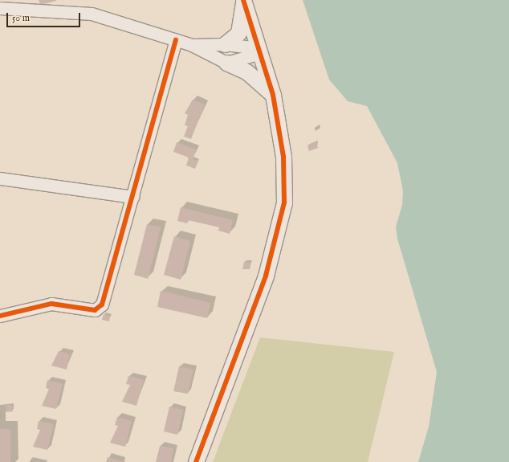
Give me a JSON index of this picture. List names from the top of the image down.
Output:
{
  "scale_bar": "50 m"
}
